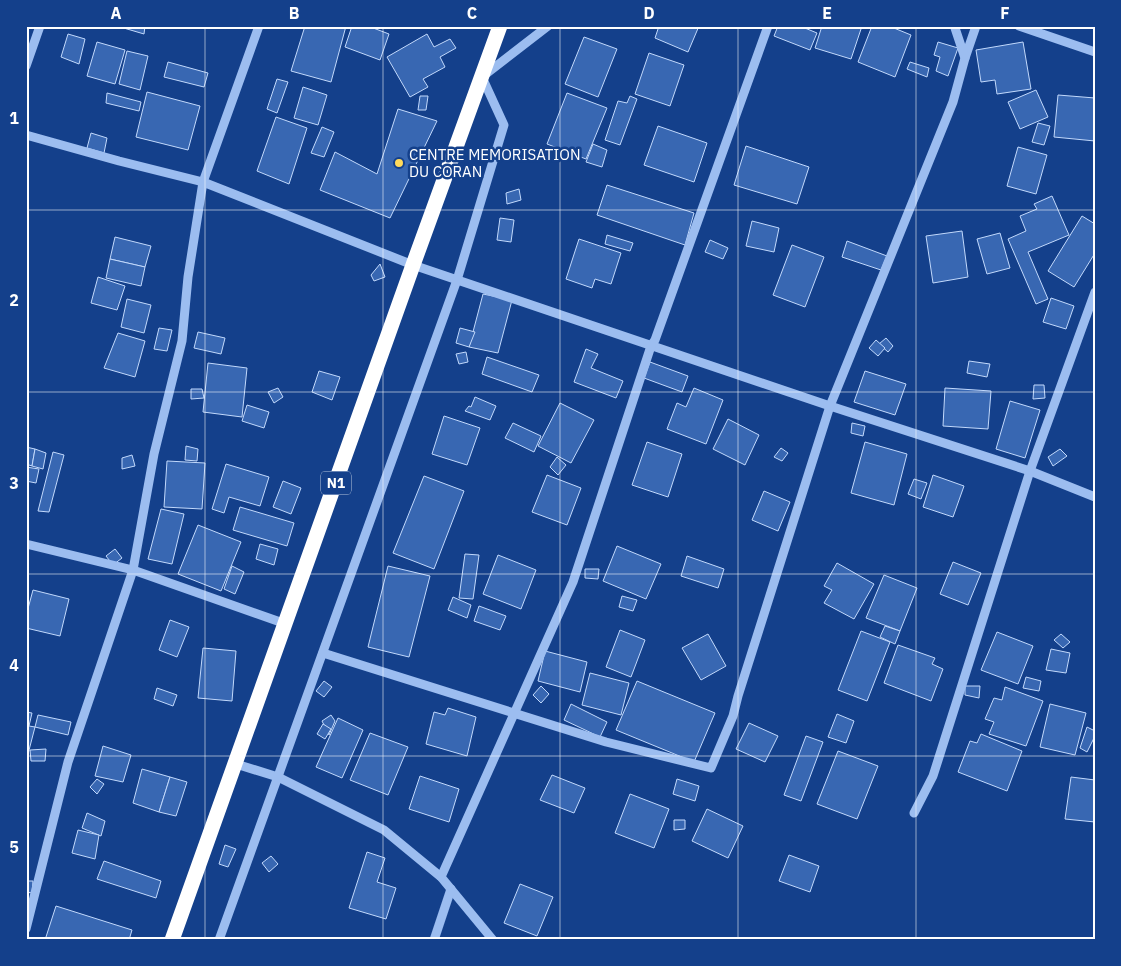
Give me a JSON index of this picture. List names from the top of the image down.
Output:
{
  "streets": {
    "highway": ["N1"]
  },
  "places": ["CENTRE MEMORISATION DU CORAN"],
  "grid": {
    "columns": [
      "A",
      "B",
      "C",
      "D",
      "E",
      "F"
    ],
    "rows": [
      "1",
      "2",
      "3",
      "4",
      "5"
    ]
  }
}
